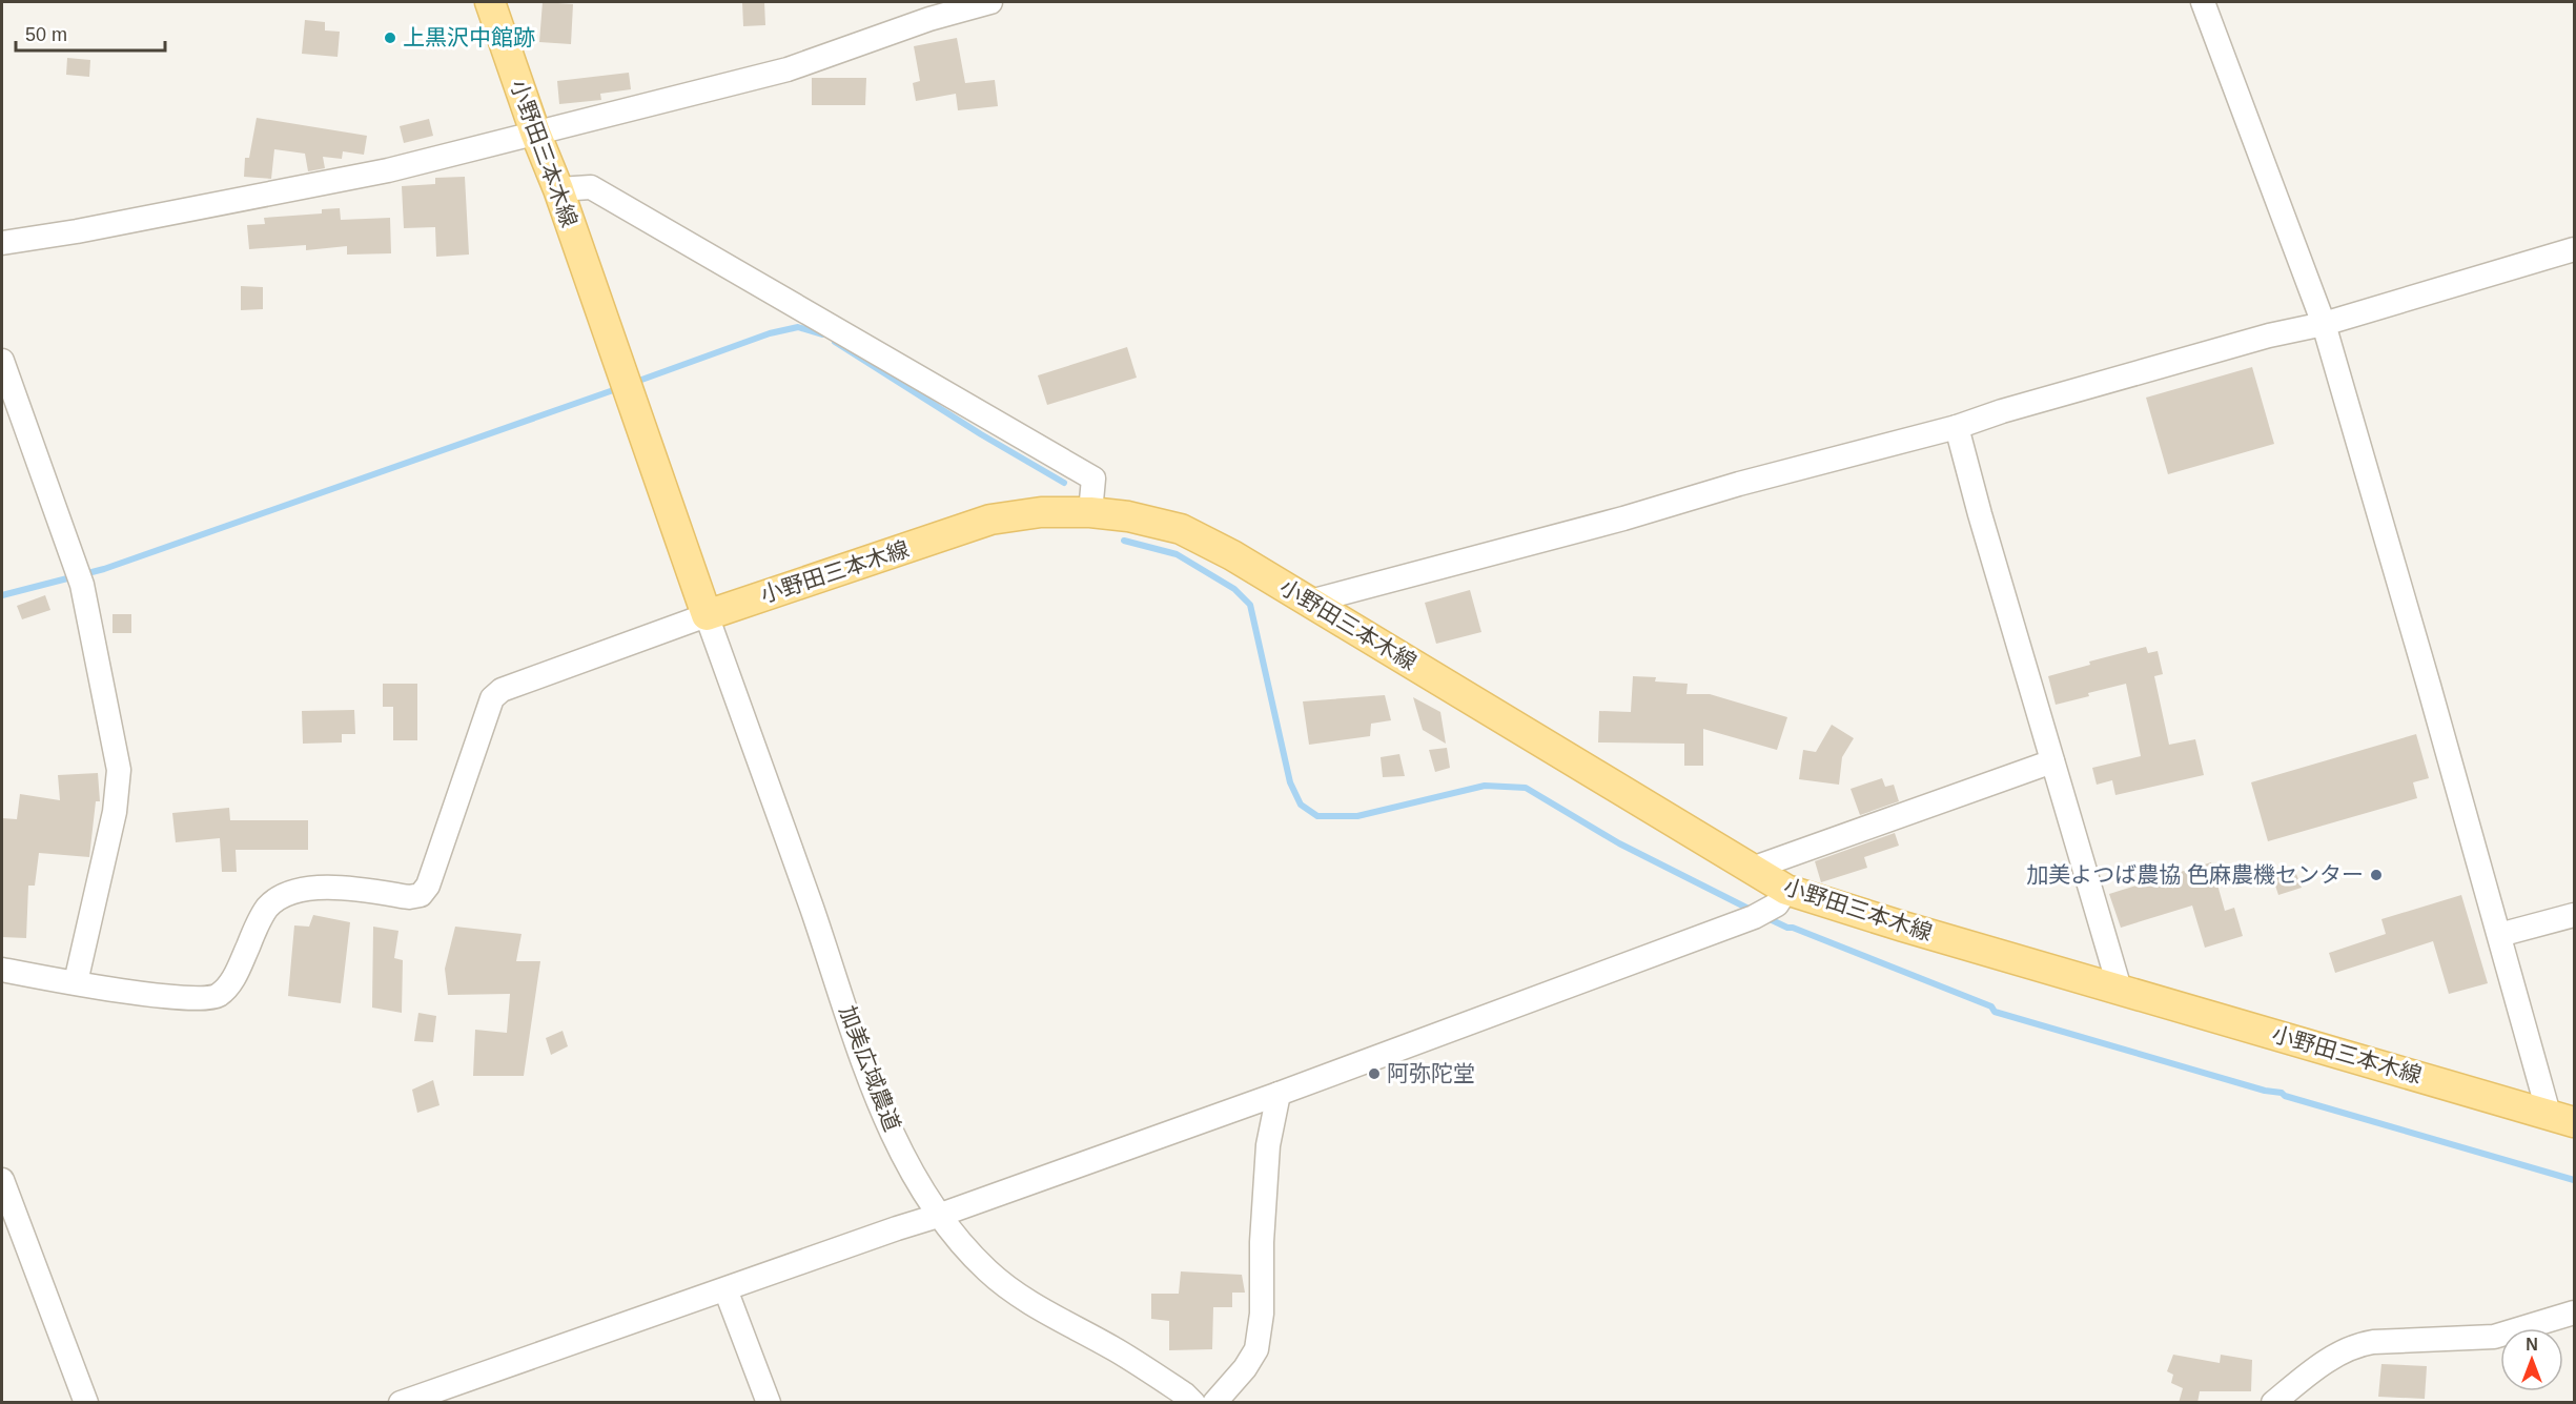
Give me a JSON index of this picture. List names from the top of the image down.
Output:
{
  "streets": {
    "main road": ["小野田三本木線"],
    "street": ["加美広域農道"]
  },
  "crossings": [
    ["小野田三本木線", "加美広域農道"]
  ],
  "places": ["上黒沢中館跡", "加美よつば農協 色麻農機センター", "阿弥陀堂"],
  "scale_bar": "50 m",
  "north": "top"
}
